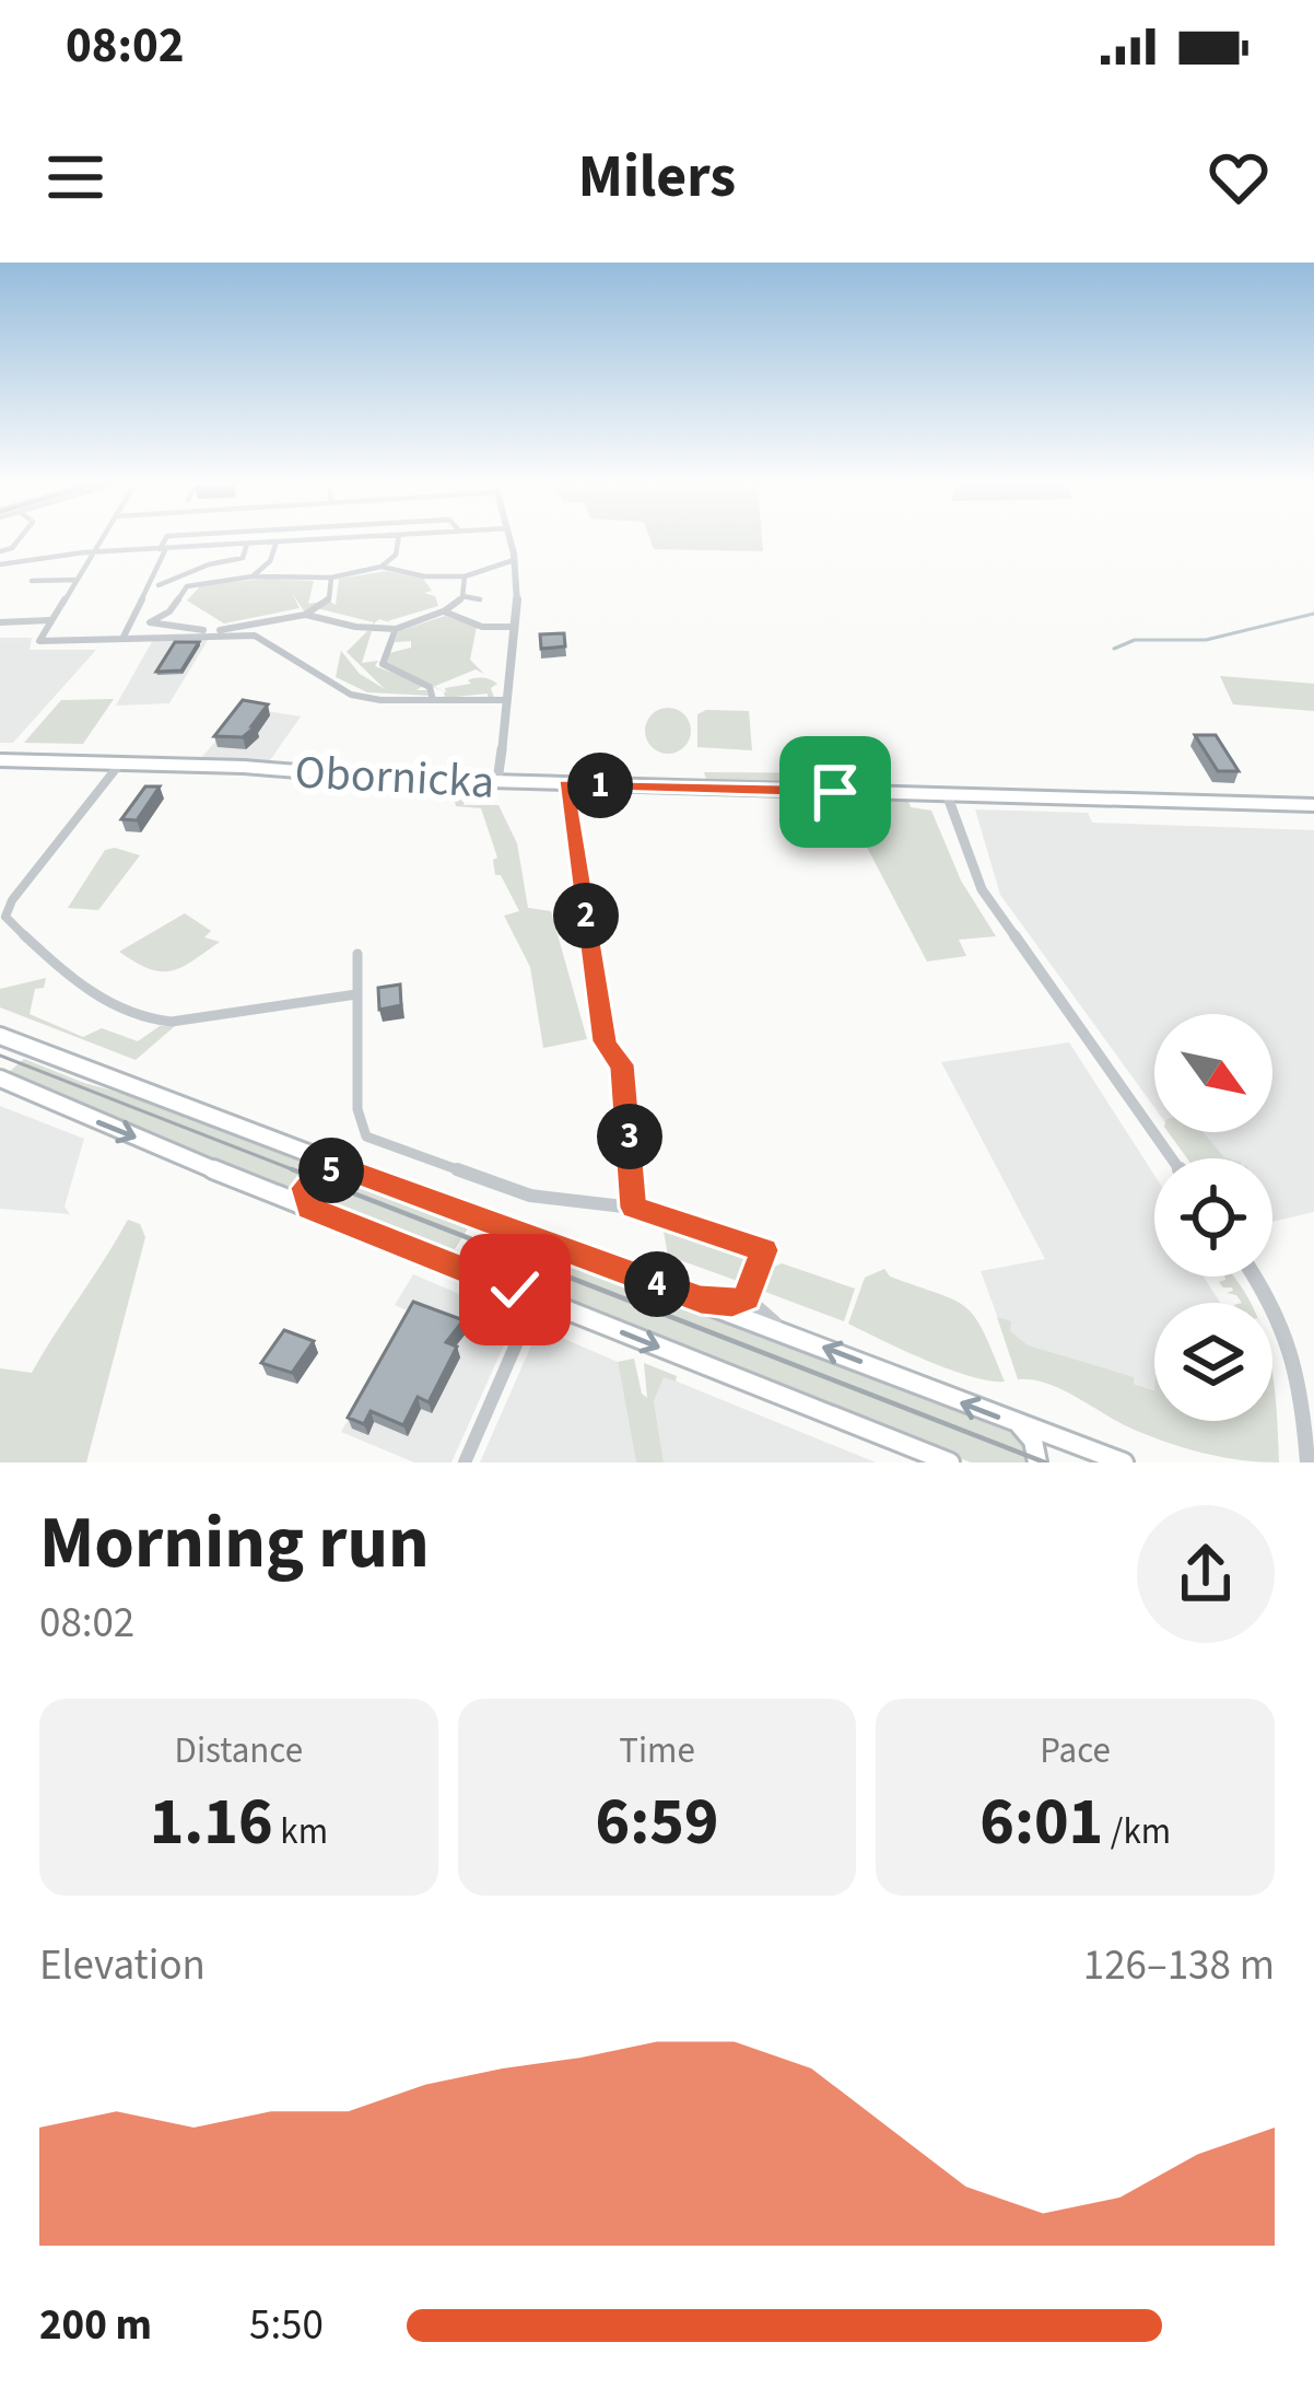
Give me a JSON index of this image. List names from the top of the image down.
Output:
{
  "streets": {
    "main road": ["Obornicka"]
  },
  "north": "bottom right",
  "page": {
    "status": "08:02",
    "header": "Milers",
    "pins": [
      "1",
      "2",
      "3",
      "5",
      "4"
    ],
    "heading": ["Morning run", "08:02"],
    "stats": [
      ["Distance", "1.16 km"],
      ["Time", "6:59"],
      ["Pace", "6:01 /km"]
    ],
    "chart": ["Elevation", "126–138 m"],
    "list": [
      {
        "name": "200 m",
        "note": "5:50"
      }
    ]
  }
}
